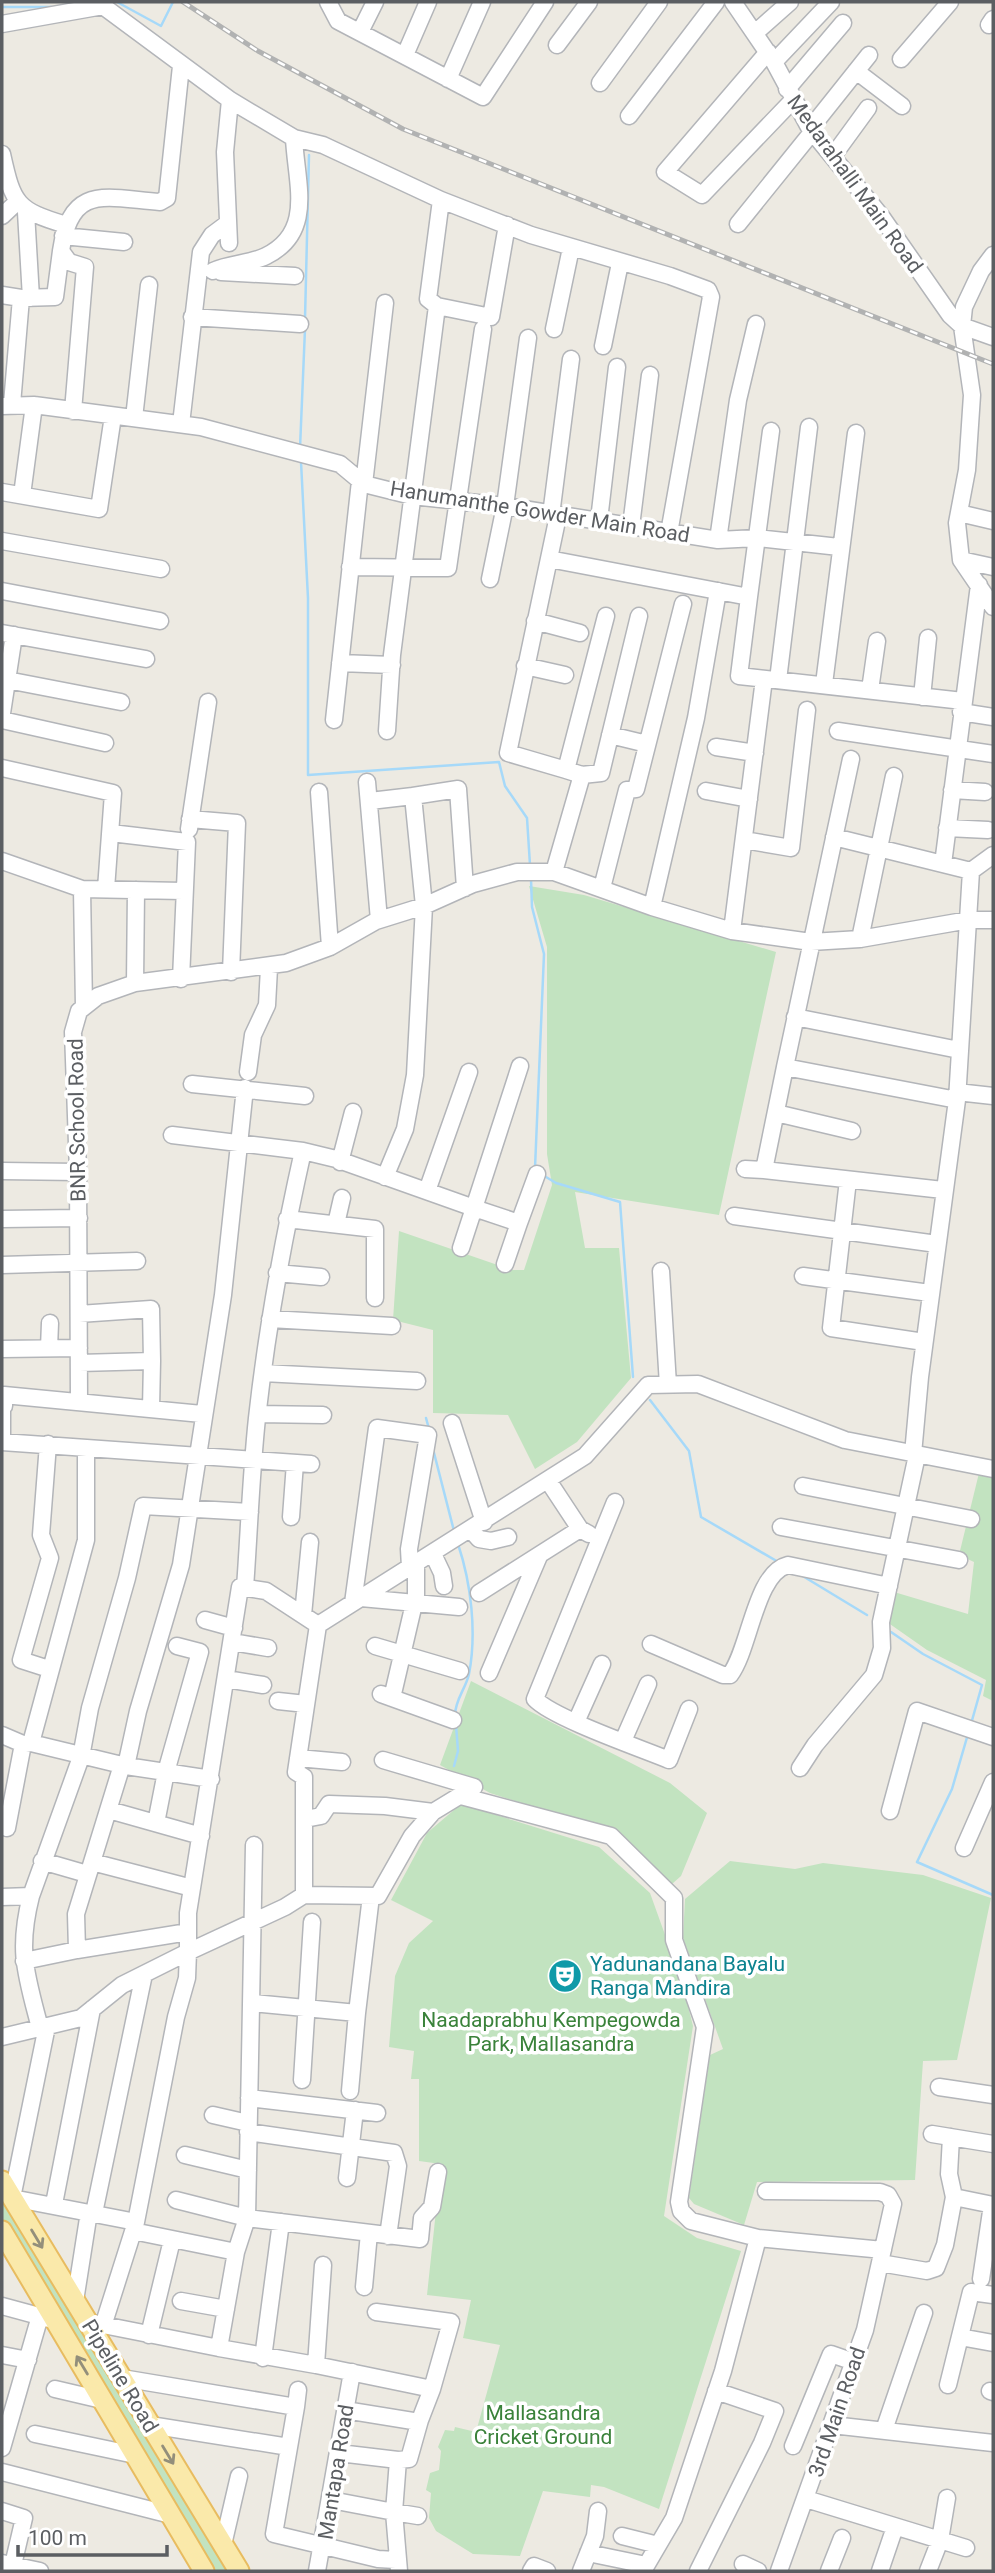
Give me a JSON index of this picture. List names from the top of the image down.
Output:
{
  "streets": {
    "main road": ["Pipeline Road"],
    "street": [
      "Medarahalli Main Road",
      "Hanumanthe Gowder Main Road",
      "BNR School Road",
      "3rd Main Road",
      "Mantapa Road"
    ]
  },
  "parks": ["Naadaprabhu Kempegowda Park, Mallasandra", "Mallasandra Cricket Ground"],
  "places": {
    "theatre": ["Yadunandana Bayalu Ranga Mandira"]
  },
  "scale_bar": "100 m"
}
